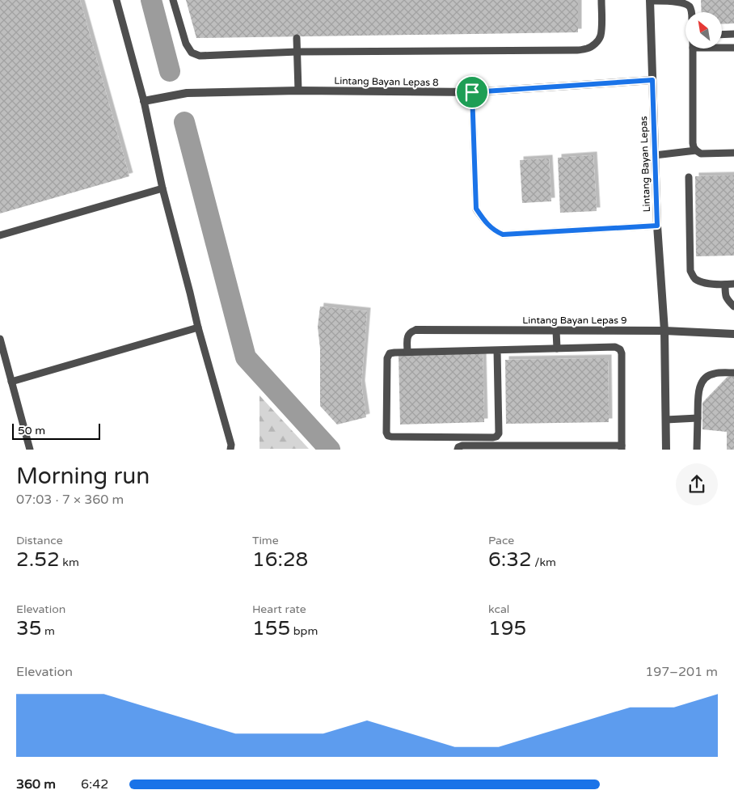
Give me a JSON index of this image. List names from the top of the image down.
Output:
{
  "streets": {
    "street": ["Lintang Bayan Lepas 8", "Lintang Bayan Lepas", "Lintang Bayan Lepas 9"]
  },
  "crossings": [
    ["Lintang Bayan Lepas 8", "Lintang Bayan Lepas"],
    ["Lintang Bayan Lepas", "Lintang Bayan Lepas 9"]
  ],
  "scale_bar": "50 m",
  "north": "top left",
  "page": {
    "scale": "50 m",
    "heading": ["Morning run", "07:03 · 7 × 360 m"],
    "stats": [
      ["Distance", "2.52 km"],
      ["Time", "16:28"],
      ["Pace", "6:32 /km"],
      ["Elevation", "35 m"],
      ["Heart rate", "155 bpm"],
      ["kcal", "195"]
    ],
    "chart": ["Elevation", "197–201 m"],
    "list": [
      {
        "name": "360 m",
        "note": "6:42"
      }
    ]
  }
}
